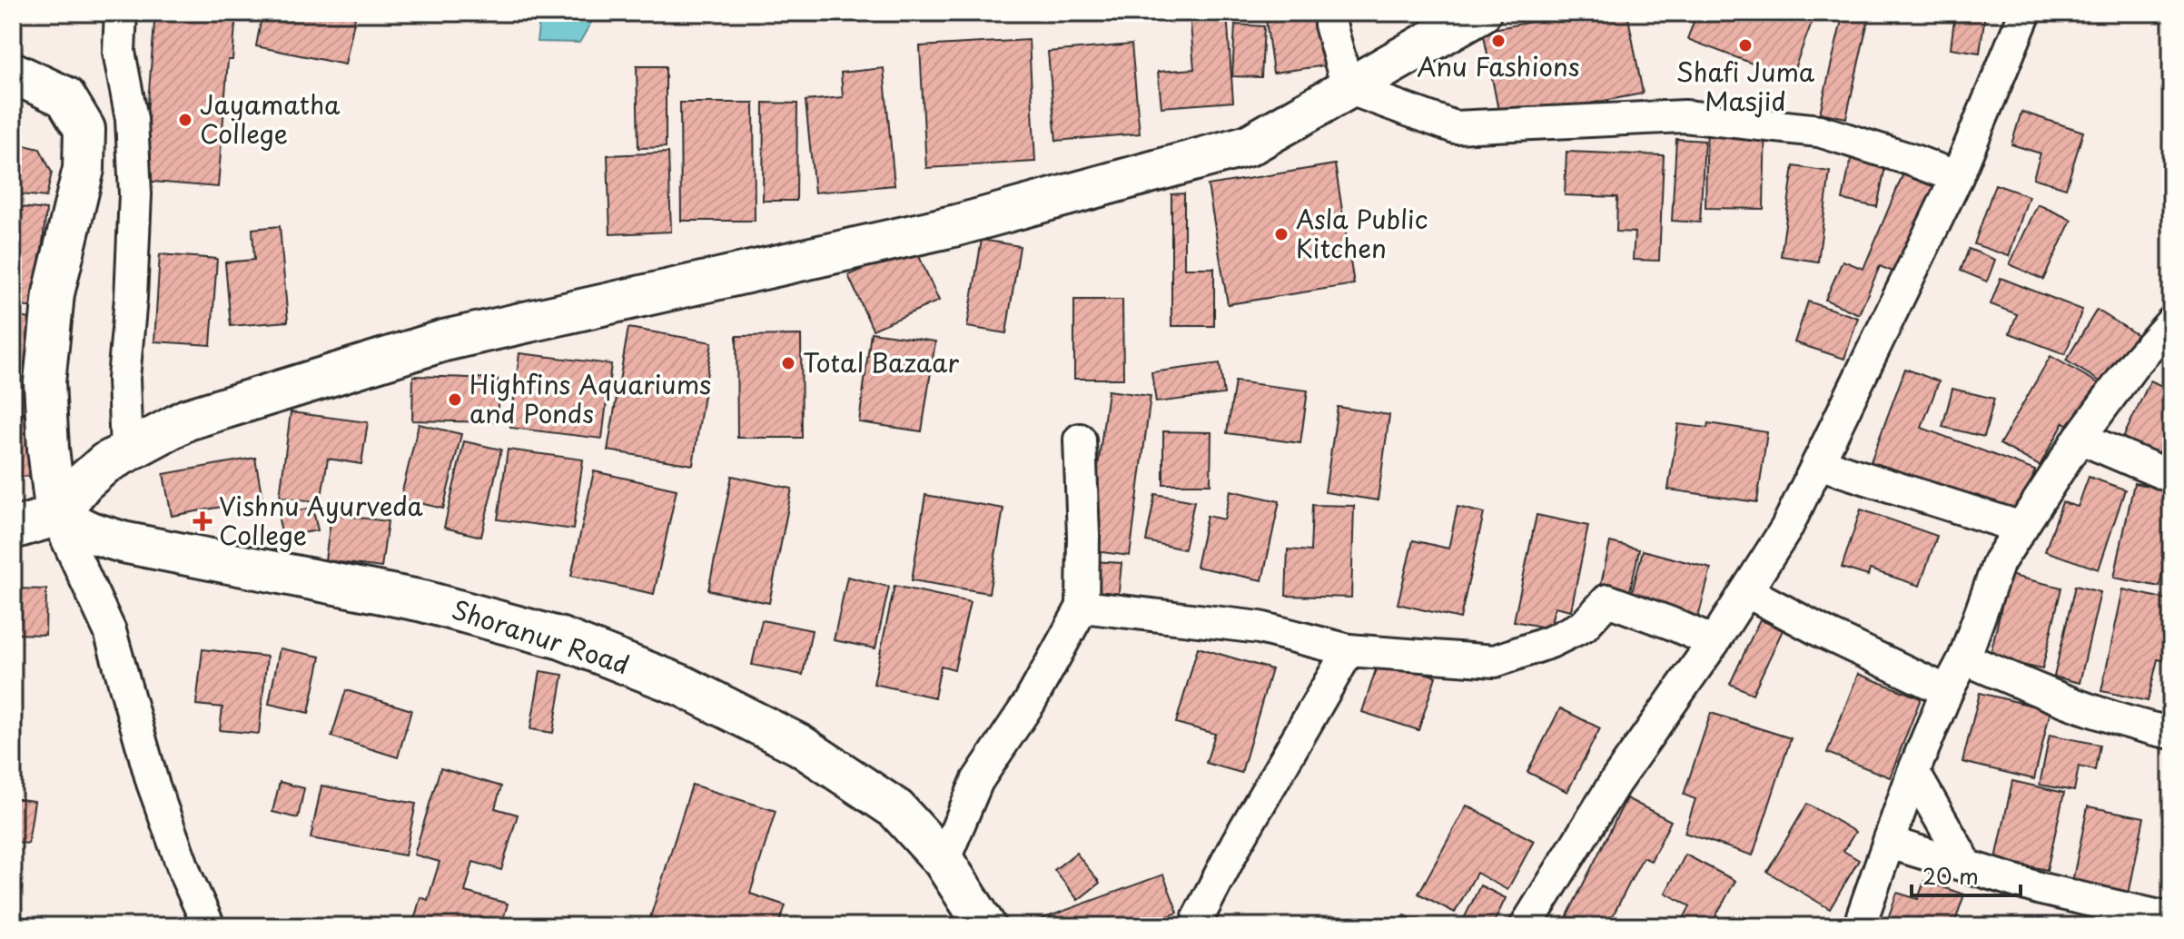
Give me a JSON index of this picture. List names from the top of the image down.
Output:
{
  "streets": {
    "street": ["Shoranur Road"]
  },
  "places": {
    "other": [
      "Anu Fashions",
      "Shafi Juma Masjid",
      "Jayamatha College",
      "Asla Public Kitchen",
      "Total Bazaar",
      "Highfins Aquariums and Ponds"
    ],
    "health": ["Vishnu Ayurveda College"]
  },
  "scale_bar": "20 m"
}
